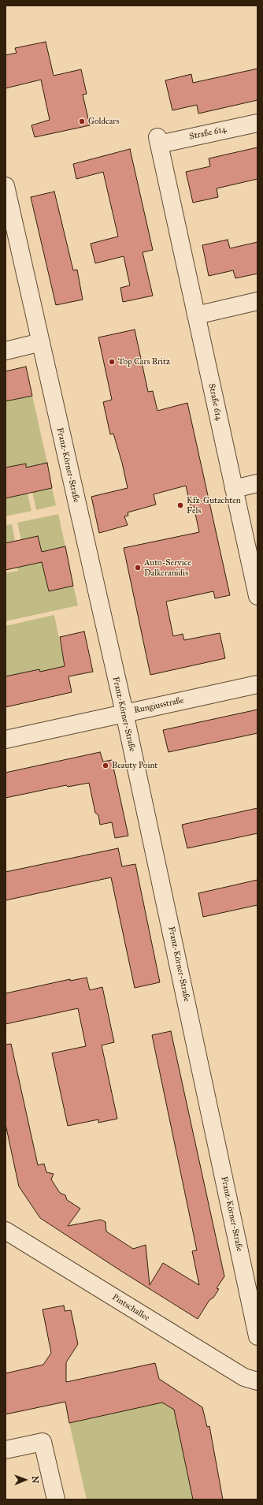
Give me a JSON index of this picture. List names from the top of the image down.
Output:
{
  "streets": {
    "street": [
      "Straße 614",
      "Franz-Körner-Straße",
      "Rungiusstraße",
      "Pintschallee"
    ]
  },
  "crossings": [
    ["Franz-Körner-Straße", "Rungiusstraße"]
  ],
  "places": [
    "Goldcars",
    "Top Cars Britz",
    "Kfz-Gutachten Fels",
    "Auto-Service Dalkeranidis",
    "Beauty Point"
  ],
  "north": "right"
}
